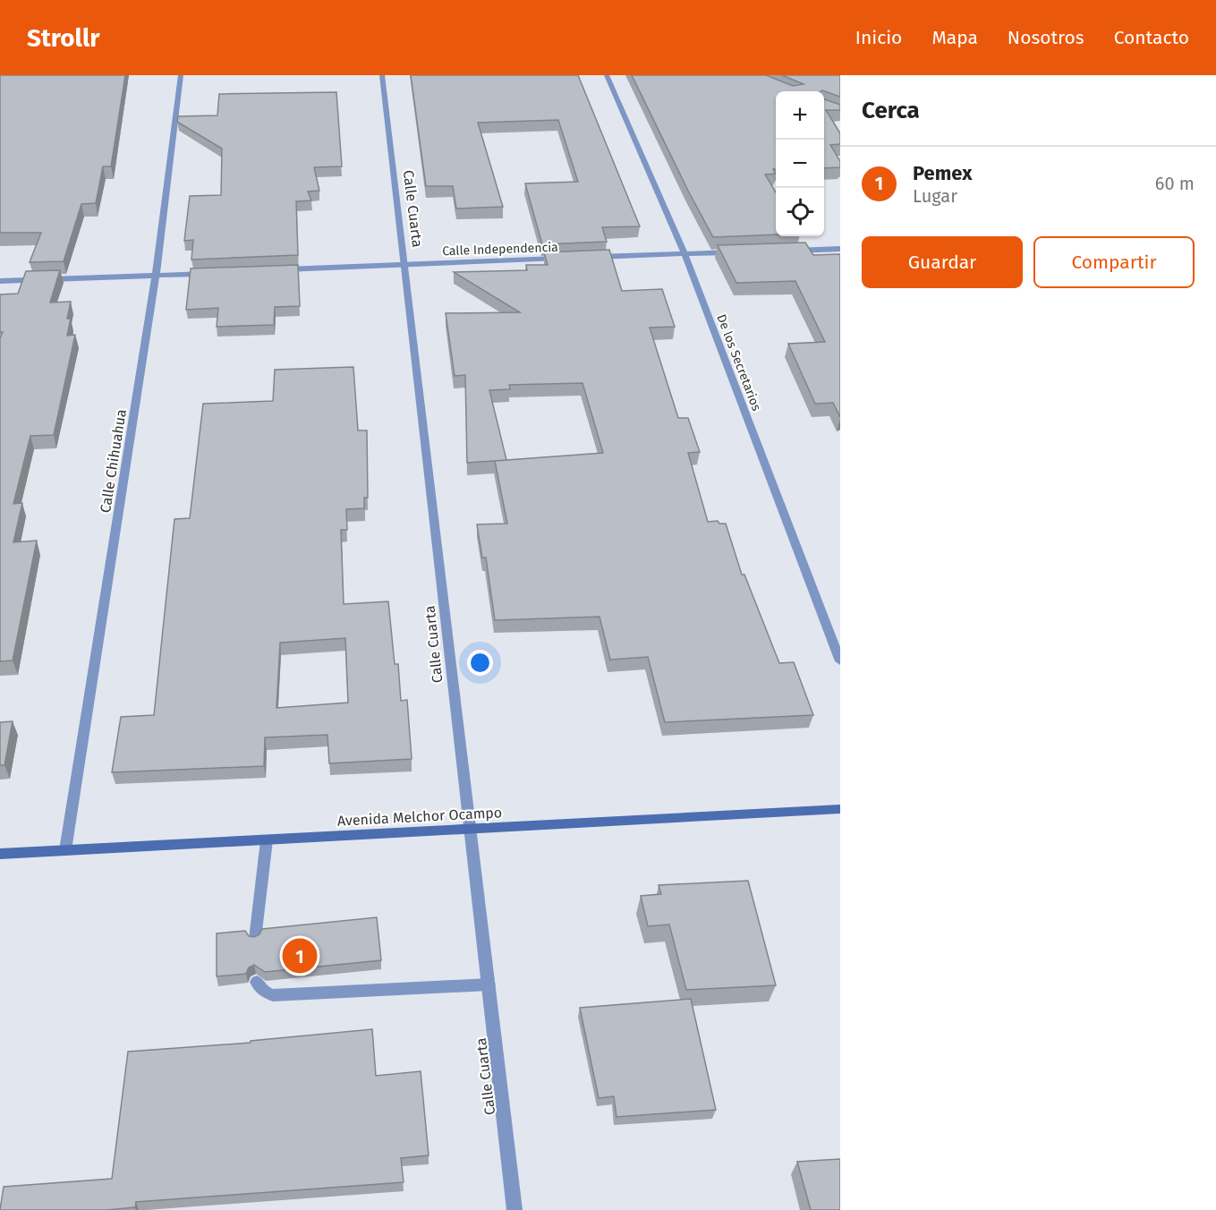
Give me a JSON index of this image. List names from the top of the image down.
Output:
{
  "streets": {
    "main road": ["Avenida Melchor Ocampo"],
    "street": [
      "Calle Cuarta",
      "Calle Independencia",
      "De los Secretarios",
      "Calle Chihuahua"
    ]
  },
  "crossings": [
    ["Calle Cuarta", "Calle Independencia"],
    ["Calle Cuarta", "Avenida Melchor Ocampo"],
    ["Calle Chihuahua", "Avenida Melchor Ocampo"]
  ],
  "page": {
    "header": "Strollr",
    "nav": [
      "Inicio",
      "Mapa",
      "Nosotros",
      "Contacto"
    ],
    "heading": "Cerca",
    "map_buttons": ["+", "−"],
    "list": [
      {
        "mark": "1",
        "name": "Pemex",
        "note": "Lugar",
        "value": "60 m"
      }
    ],
    "buttons": ["Guardar", "Compartir"],
    "pins": "1"
  }
}
